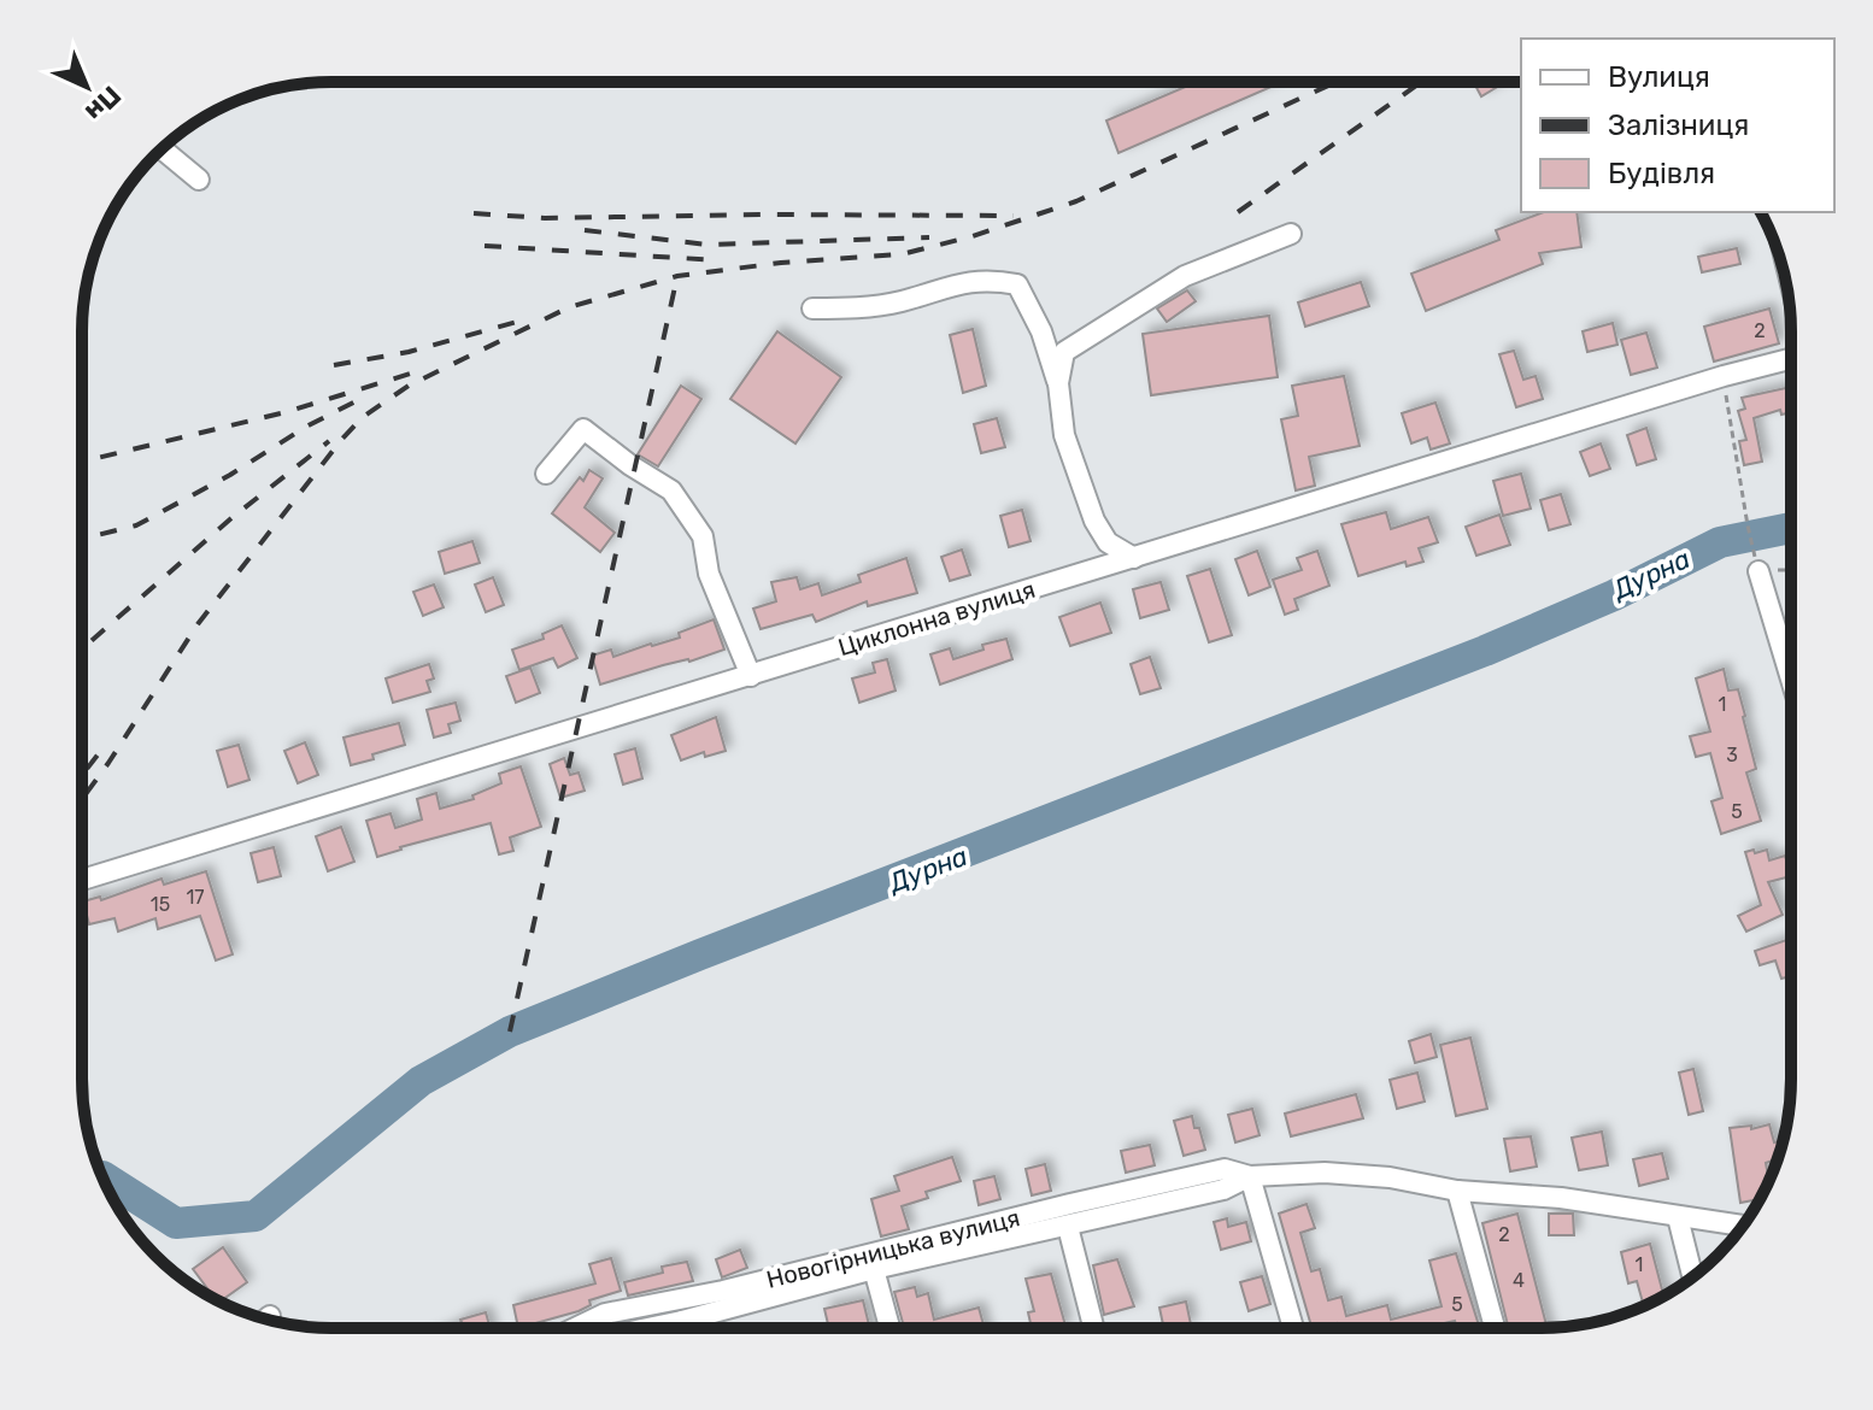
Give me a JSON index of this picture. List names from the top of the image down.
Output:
{
  "streets": {
    "street": ["Циклонна вулиця", "Новогірницька вулиця"]
  },
  "water": ["Дурна"],
  "house_numbers": [
    "2",
    "1",
    "3",
    "5",
    "17",
    "15",
    "2",
    "1",
    "4",
    "5"
  ],
  "legend": ["Вулиця", "Залізниця", "Будівля"],
  "north": "bottom right"
}
